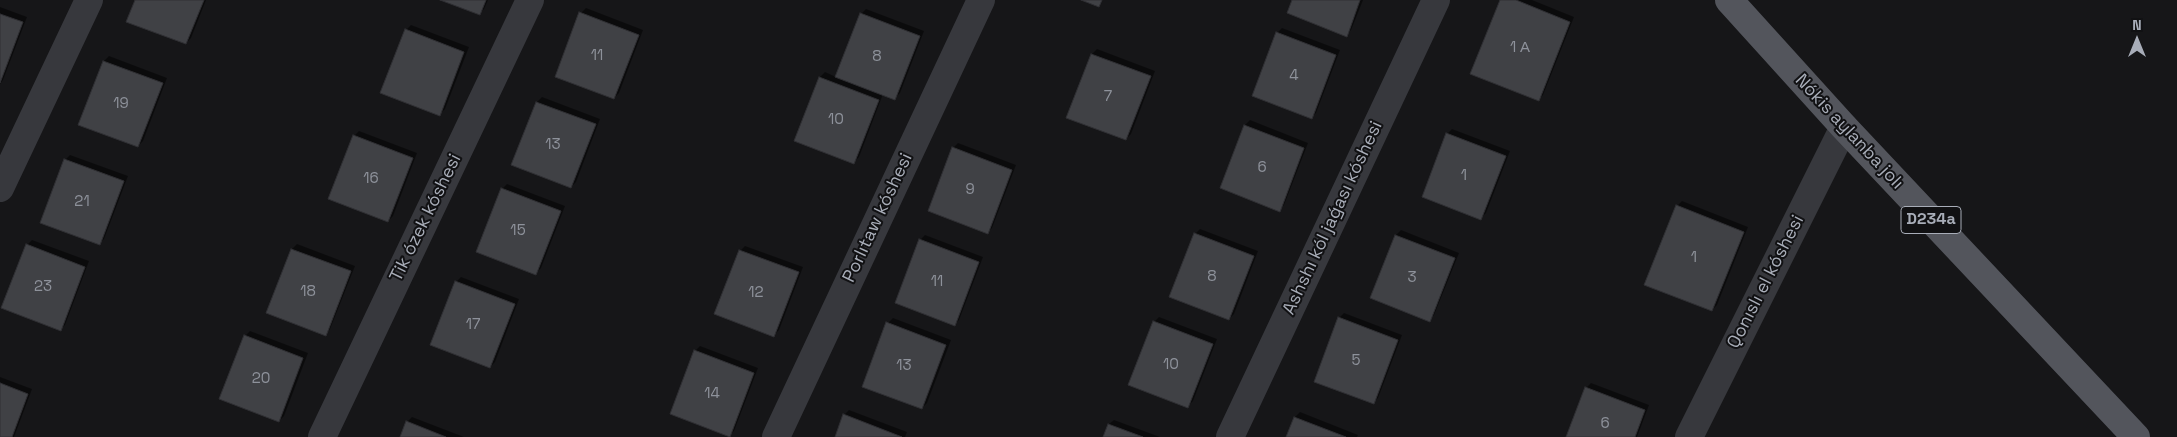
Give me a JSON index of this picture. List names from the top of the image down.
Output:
{
  "streets": {
    "main road": ["Nókis aylanba jolı", "D234a"],
    "street": [
      "Tik ózek kóshesi",
      "Porlıtaw kóshesi",
      "Ashshı kól jaǵası kóshesi",
      "Qonıslı el kóshesi"
    ]
  },
  "crossings": [
    ["Nókis aylanba jolı", "Qonıslı el kóshesi"]
  ],
  "house_numbers": [
    "1 А",
    "11",
    "8",
    "4",
    "7",
    "19",
    "10",
    "13",
    "6",
    "1",
    "16",
    "9",
    "21",
    "15",
    "1",
    "8",
    "3",
    "11",
    "23",
    "18",
    "12",
    "17",
    "5",
    "10",
    "13",
    "20",
    "14",
    "6"
  ],
  "north": "top"
}
